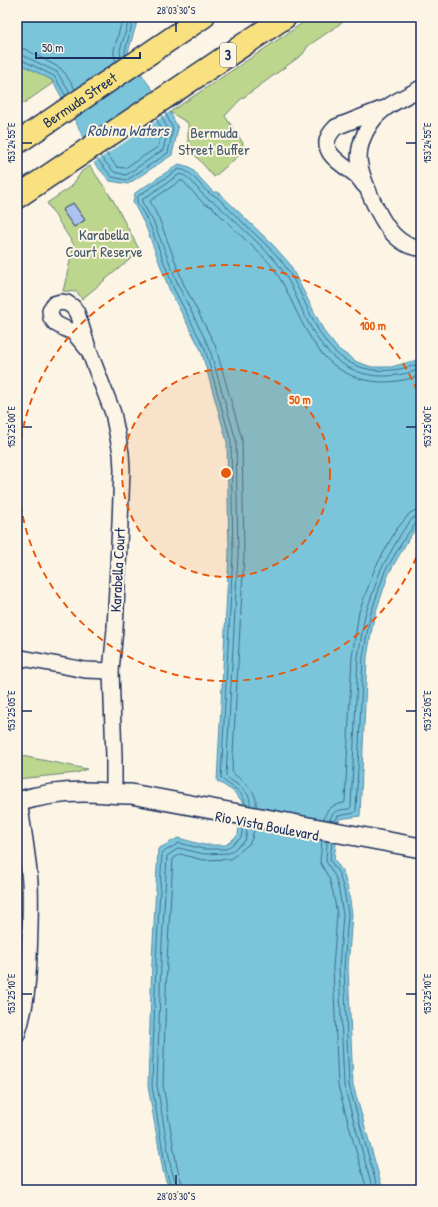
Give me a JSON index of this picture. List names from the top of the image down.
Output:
{
  "streets": {
    "main road": ["3", "Bermuda Street"],
    "street": ["Karabella Court", "Rio Vista Boulevard"]
  },
  "crossings": [
    ["Karabella Court", "Rio Vista Boulevard"]
  ],
  "water": ["Robina Waters"],
  "parks": ["Bermuda Street Buffer", "Karabella Court Reserve"],
  "scale_bar": "50 m",
  "coordinates": [
    "28°03'30\"S",
    "153°24'55\"E",
    "153°25'00\"E",
    "153°25'05\"E",
    "153°25'10\"E"
  ],
  "rings": ["100 m", "50 m"]
}
